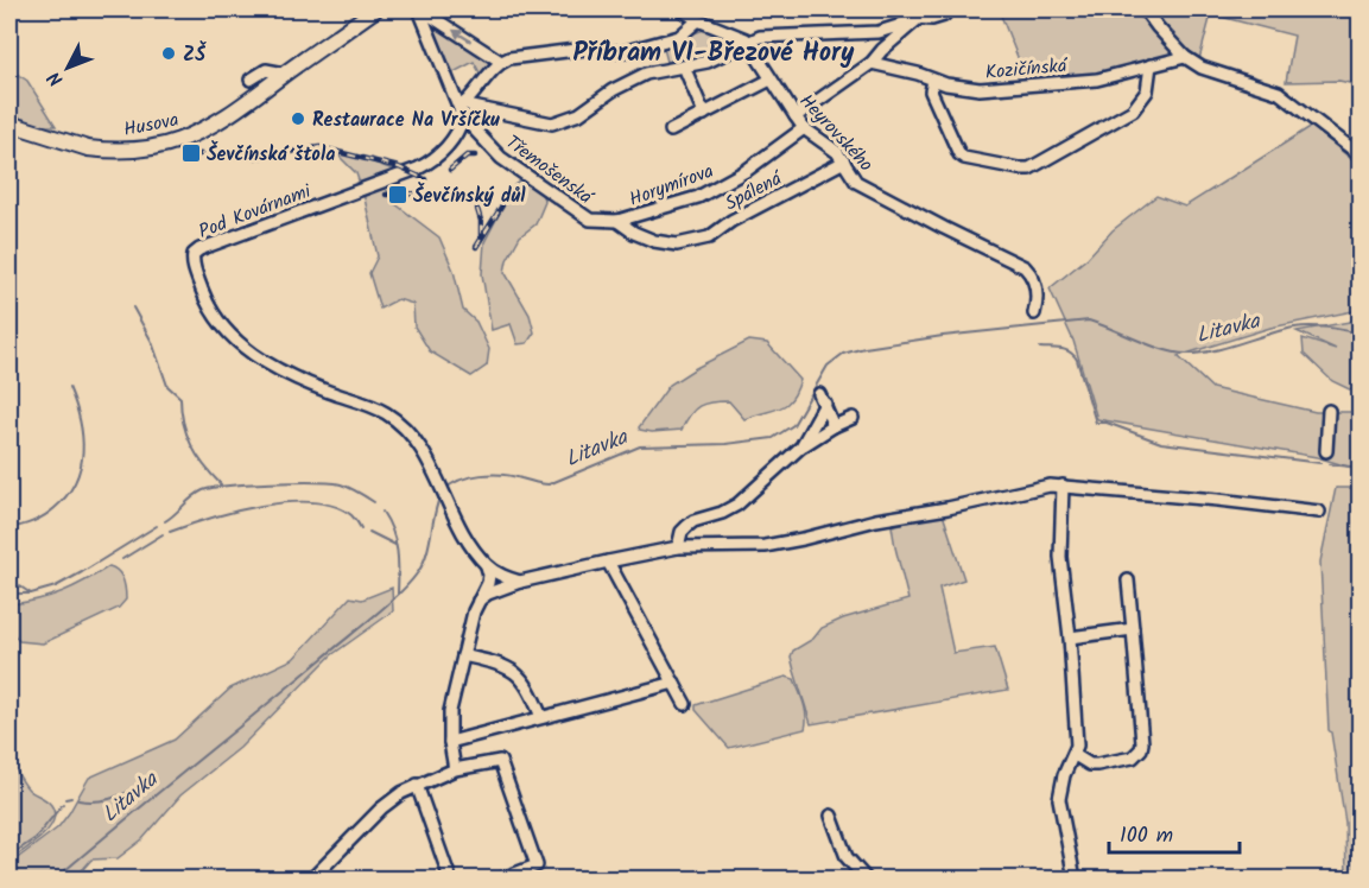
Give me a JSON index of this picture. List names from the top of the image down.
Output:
{
  "streets": {
    "main road": ["Husova"],
    "street": [
      "Kozičínská",
      "Heyrovského",
      "Třemošenská",
      "Horymírova",
      "Spálená",
      "Pod Kovárnami"
    ]
  },
  "crossings": [
    ["Heyrovského", "Horymírova"],
    ["Heyrovského", "Spálená"],
    ["Třemošenská", "Horymírova"],
    ["Třemošenská", "Spálená"],
    ["Třemošenská", "Pod Kovárnami"]
  ],
  "districts": ["Příbram VI-Březové Hory"],
  "water": ["Litavka"],
  "places": {
    "other": ["ZŠ", "Restaurace Na Vršíčku"],
    "transit": ["Ševčínská štola", "Ševčínský důl"]
  },
  "scale_bar": "100 m",
  "north": "bottom left"
}
